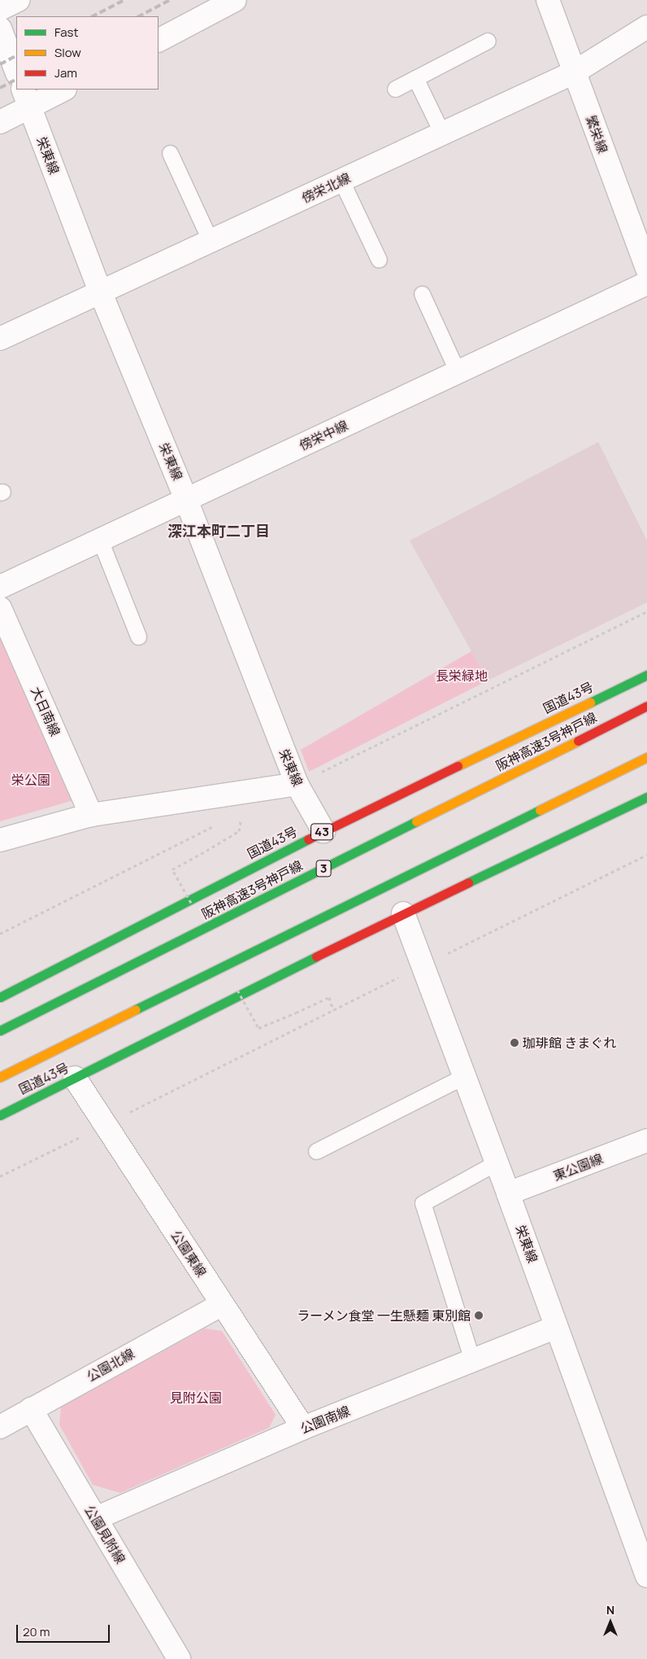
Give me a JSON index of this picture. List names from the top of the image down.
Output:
{
  "streets": {
    "highway": [
      "国道43号",
      "阪神高速3号神戸線",
      "43",
      "3"
    ],
    "street": [
      "繁栄線",
      "栄東線",
      "傍栄北線",
      "傍栄中線",
      "大日南線",
      "東公園線",
      "公園東線",
      "公園北線",
      "公園南線",
      "公園見附線"
    ]
  },
  "crossings": [
    ["繁栄線", "傍栄北線"],
    ["栄東線", "傍栄北線"],
    ["栄東線", "傍栄中線"],
    ["栄東線", "国道43号"],
    ["栄東線", "東公園線"],
    ["栄東線", "公園南線"],
    ["国道43号", "公園東線"],
    ["公園東線", "公園北線"],
    ["公園東線", "公園南線"],
    ["公園北線", "公園見附線"],
    ["公園南線", "公園見附線"]
  ],
  "districts": ["深江本町二丁目"],
  "parks": ["長栄緑地", "栄公園", "見附公園"],
  "places": ["珈琲館 きまぐれ", "ラーメン食堂 一生懸麺 東別館"],
  "legend": ["Fast", "Slow", "Jam"],
  "scale_bar": "20 m",
  "north": "top"
}
